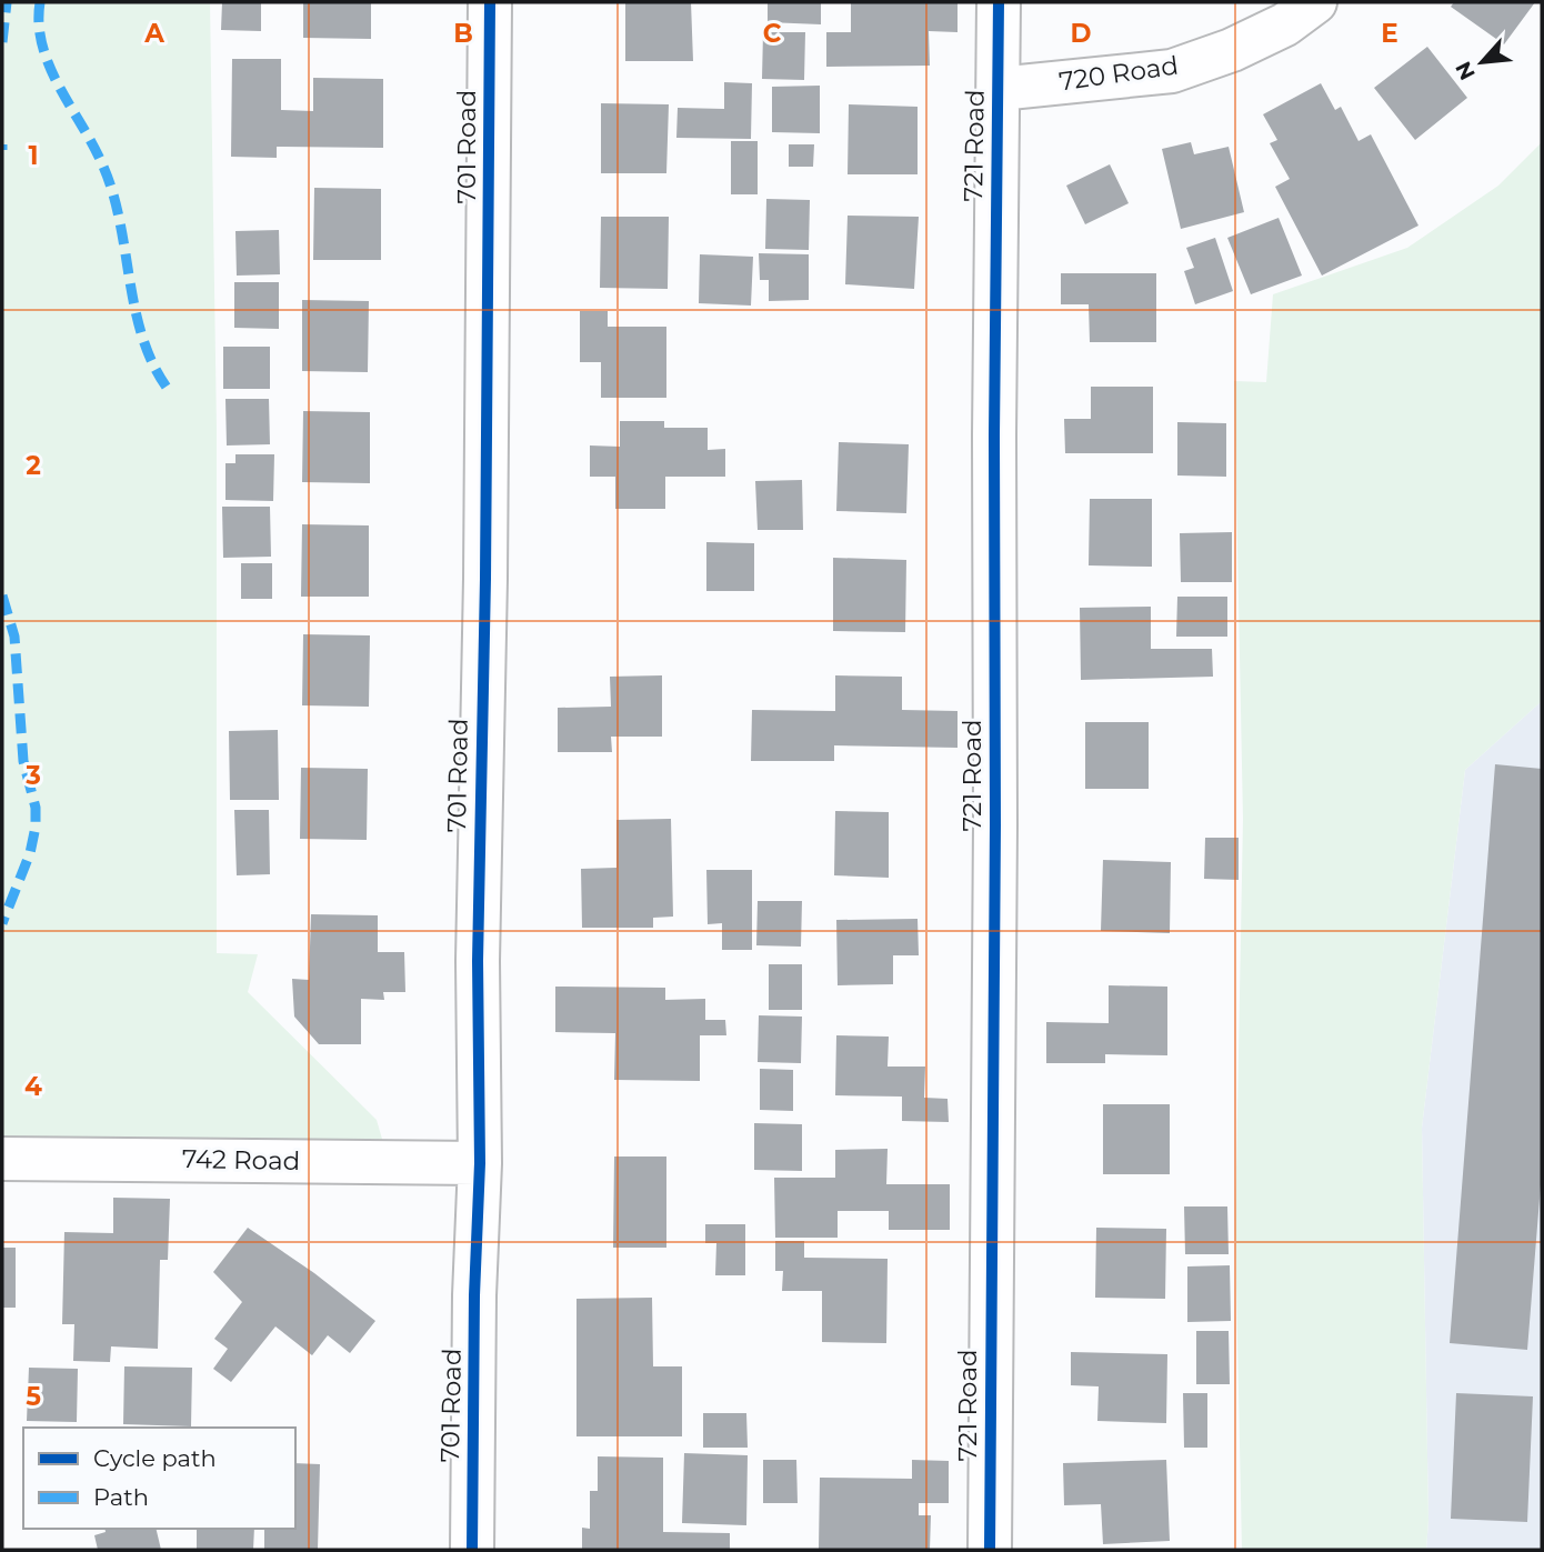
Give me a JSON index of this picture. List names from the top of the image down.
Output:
{
  "streets": {
    "street": [
      "720 Road",
      "721 Road",
      "701 Road",
      "742 Road"
    ]
  },
  "crossings": [
    ["720 Road", "721 Road"],
    ["701 Road", "742 Road"]
  ],
  "legend": ["Cycle path", "Path"],
  "north": "bottom left",
  "grid": {
    "columns": [
      "A",
      "B",
      "C",
      "D",
      "E"
    ],
    "rows": [
      "1",
      "2",
      "3",
      "4",
      "5"
    ]
  }
}
